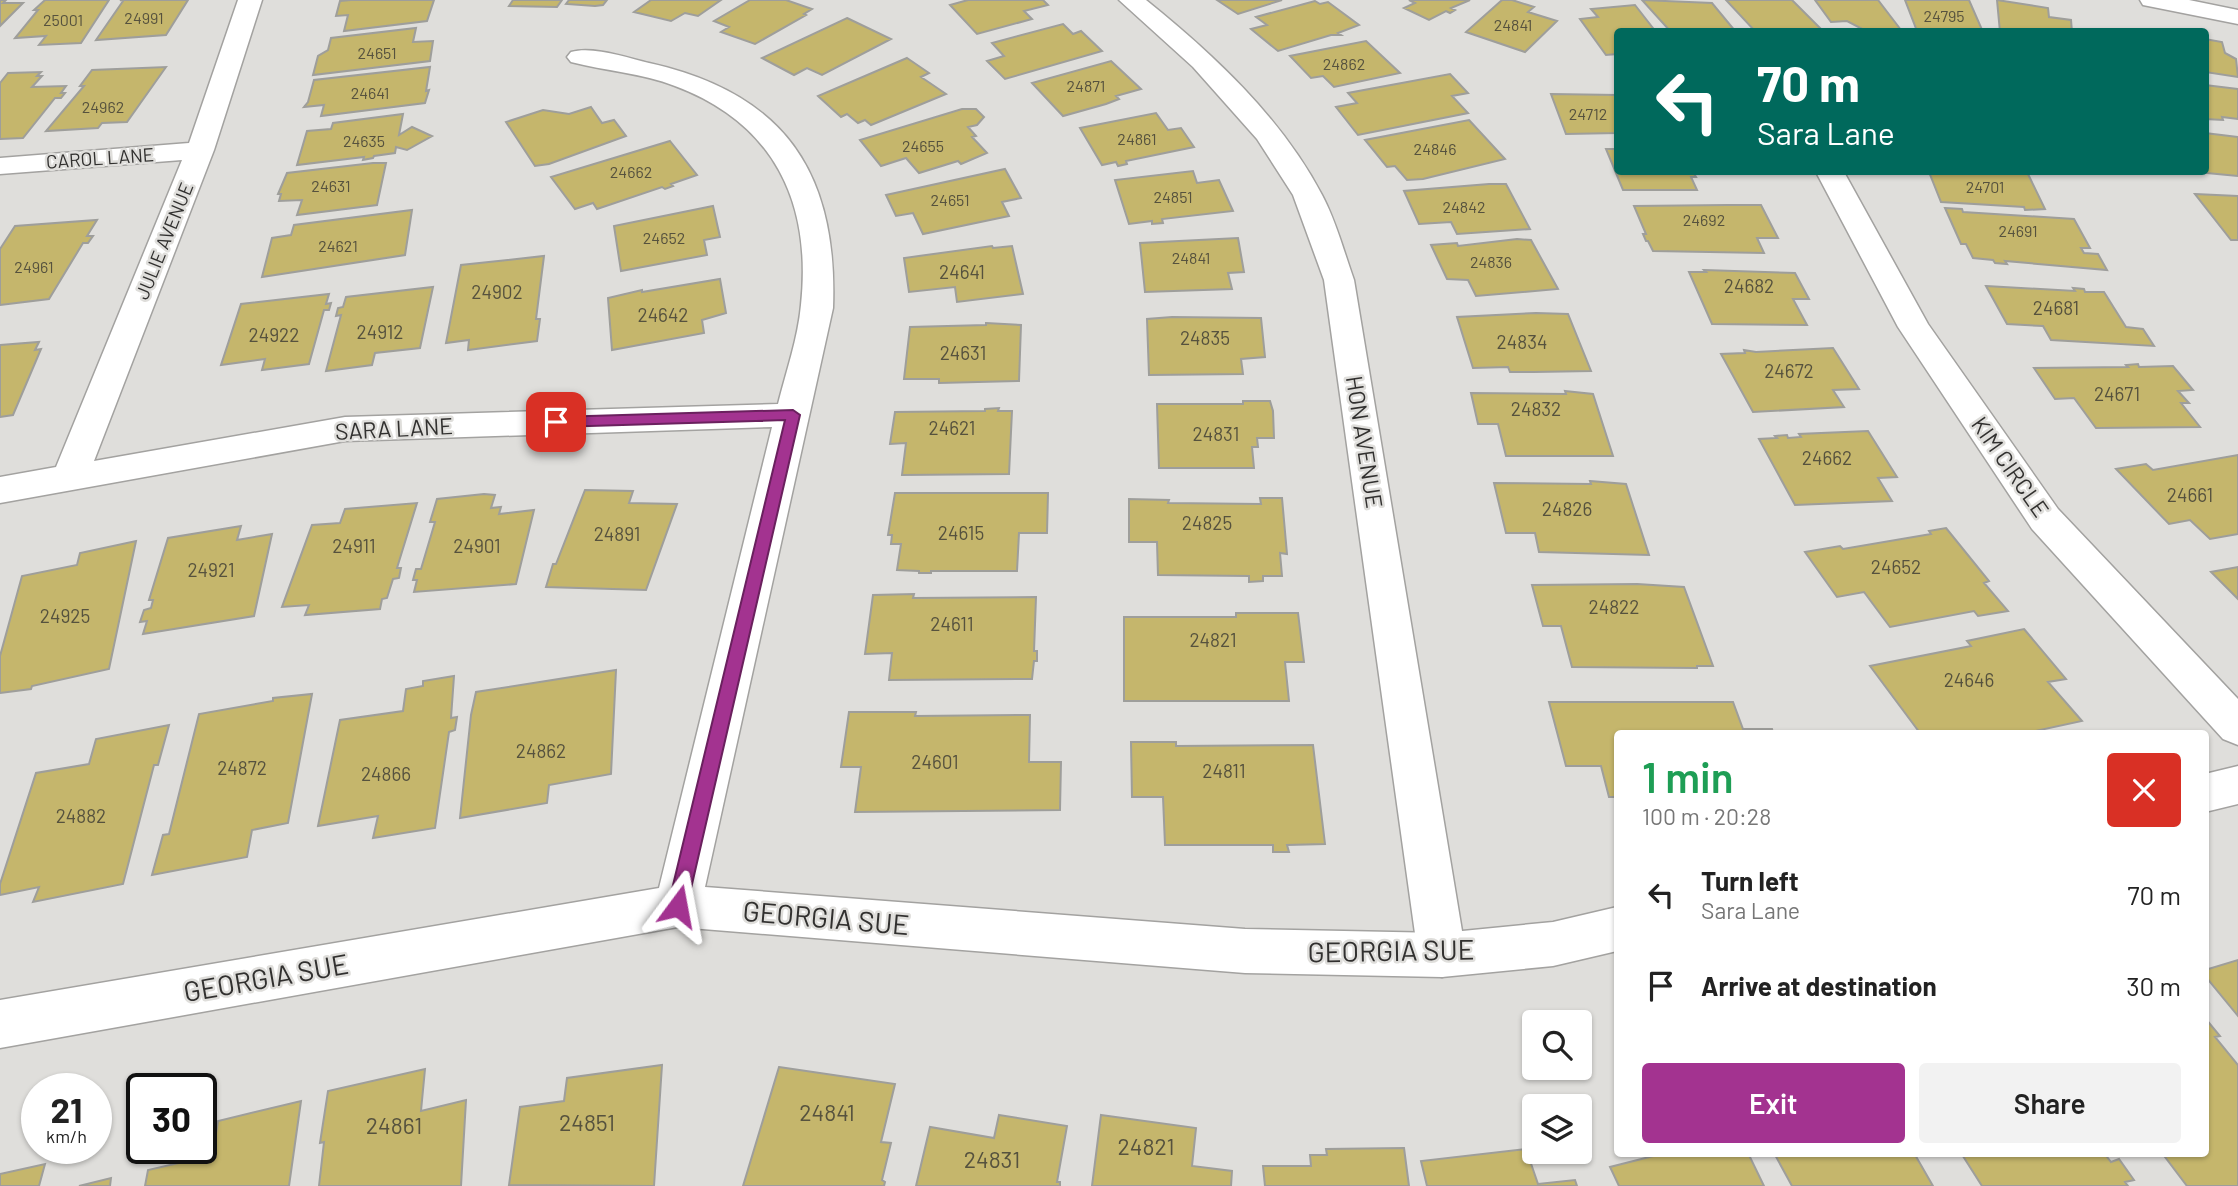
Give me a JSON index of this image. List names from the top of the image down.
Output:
{
  "streets": {
    "street": [
      "CAROL LANE",
      "JULIE AVENUE",
      "SARA LANE",
      "HON AVENUE",
      "KIM CIRCLE",
      "GEORGIA SUE"
    ]
  },
  "crossings": [
    ["CAROL LANE", "JULIE AVENUE"],
    ["JULIE AVENUE", "SARA LANE"],
    ["HON AVENUE", "GEORGIA SUE"]
  ],
  "house_numbers": [
    "24795",
    "24991",
    "25001",
    "24841",
    "24651",
    "24862",
    "24871",
    "24641",
    "24962",
    "24712",
    "24861",
    "24635",
    "24655",
    "24846",
    "24662",
    "24631",
    "24701",
    "24851",
    "24651",
    "24842",
    "24692",
    "24691",
    "24652",
    "24621",
    "24841",
    "24836",
    "24961",
    "24641",
    "24682",
    "24902",
    "24681",
    "24642",
    "24912",
    "24922",
    "24835",
    "24834",
    "24631",
    "24672",
    "24671",
    "24832",
    "24621",
    "24831",
    "24662",
    "24661",
    "24826",
    "24825",
    "24615",
    "24891",
    "24911",
    "24901",
    "24652",
    "24921",
    "24822",
    "24925",
    "24611",
    "24821",
    "24646",
    "24862",
    "24601",
    "24872",
    "24811",
    "24866",
    "24882",
    "24841",
    "24851",
    "24861",
    "24821",
    "24831"
  ],
  "page": {
    "turn": ["70 m", "Sara Lane"],
    "heading": ["1 min", "100 m · 20:28"],
    "list": [
      {
        "name": "Turn left",
        "note": "Sara Lane",
        "value": "70 m"
      },
      {
        "name": "Arrive at destination",
        "value": "30 m"
      }
    ],
    "buttons": ["Exit", "Share"],
    "speed": "21 km/h",
    "limit": "30"
  }
}
